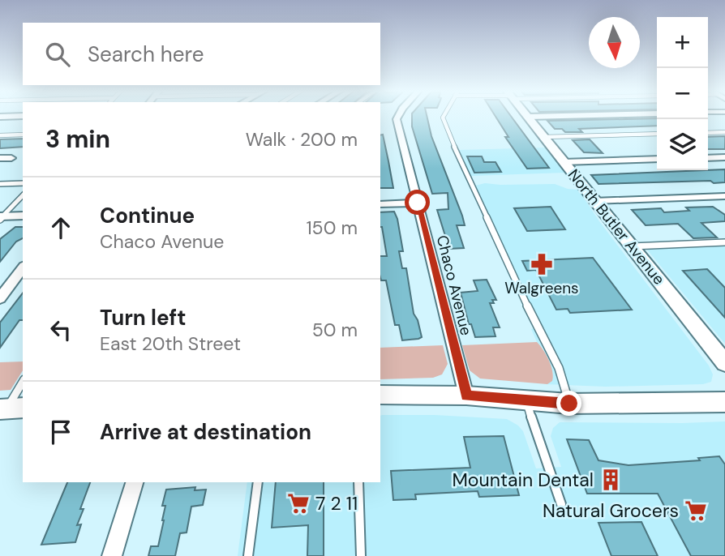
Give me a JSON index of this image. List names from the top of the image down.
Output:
{
  "streets": {
    "main road": ["North Butler Avenue"],
    "street": ["Chaco Avenue"]
  },
  "places": {
    "pharmacy": ["Walgreens"],
    "building": ["Mountain Dental"],
    "supermarket": ["7 2 11", "Natural Grocers"]
  },
  "north": "bottom",
  "page": {
    "map_buttons": ["+", "−"],
    "search": "Search here",
    "heading": ["3 min", "Walk · 200 m"],
    "list": [
      ["Continue", "Chaco Avenue", "150 m"],
      ["Turn left", "East 20th Street", "50 m"],
      "Arrive at destination"
    ]
  }
}
